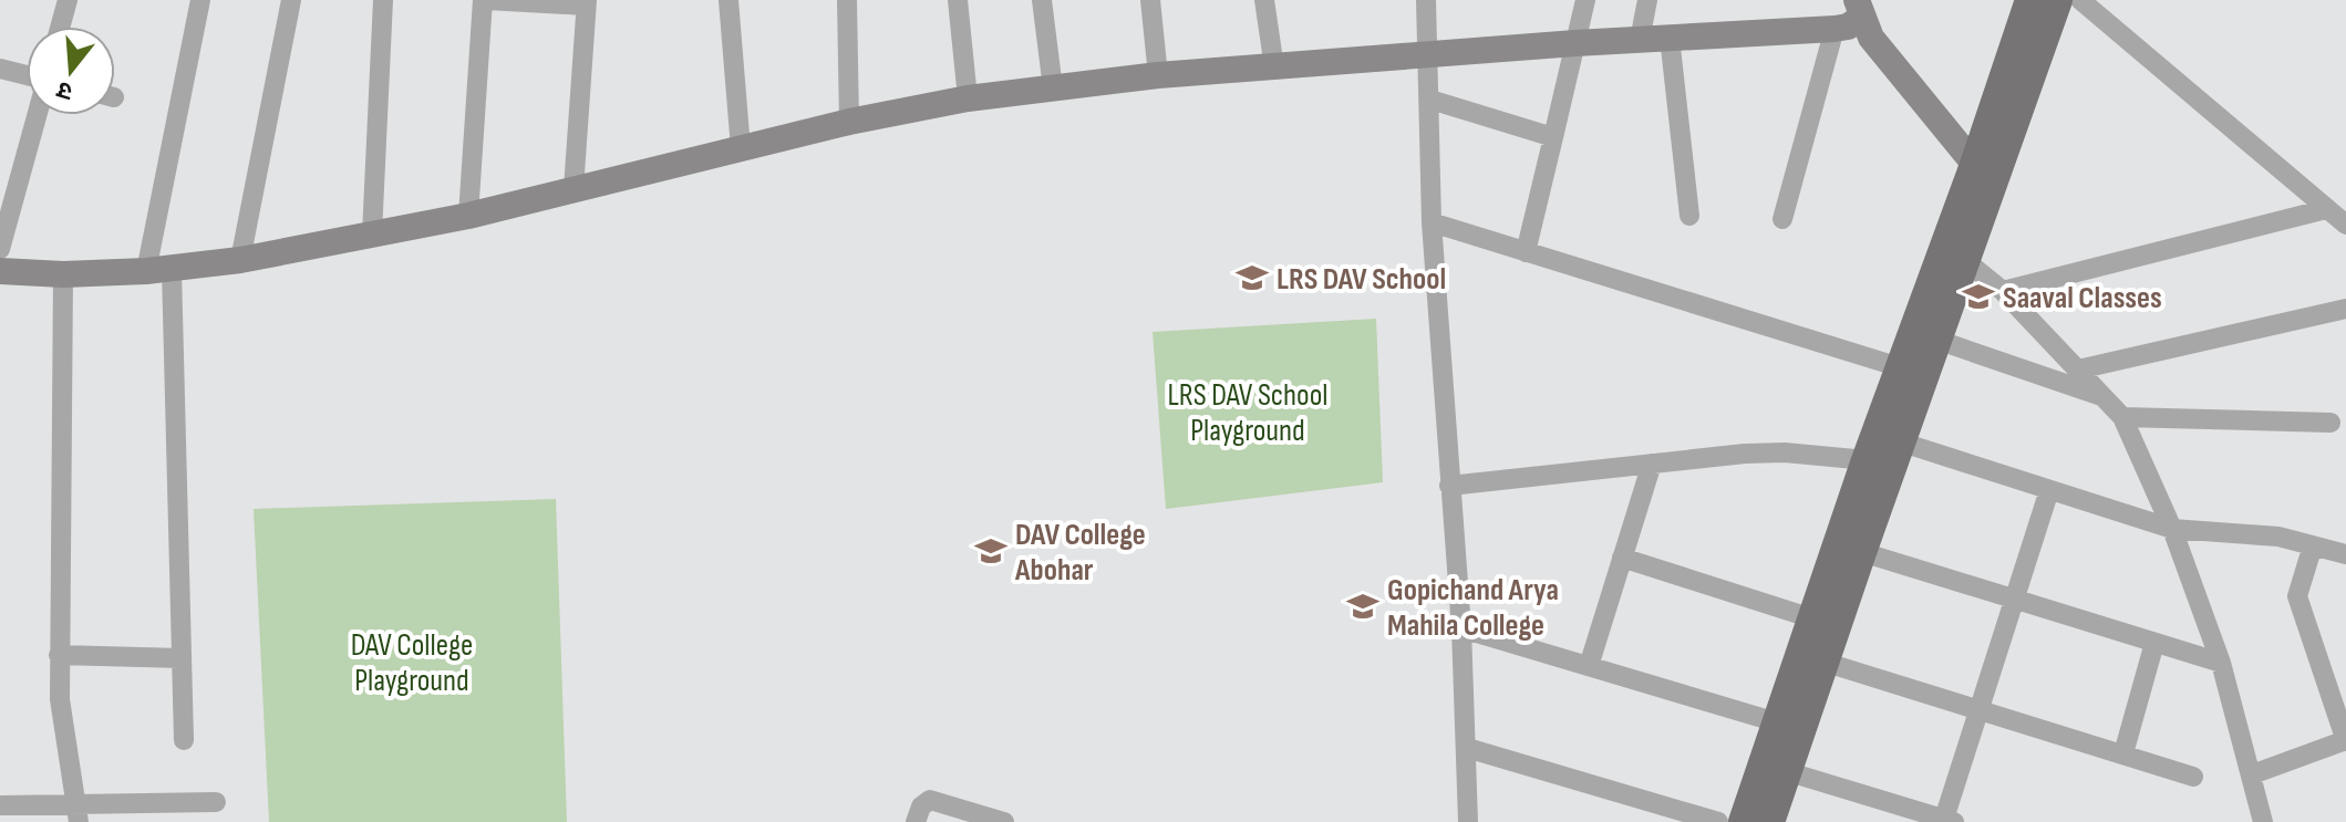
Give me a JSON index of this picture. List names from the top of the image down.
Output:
{
  "parks": ["LRS DAV School Playground", "DAV College Playground"],
  "places": {
    "school or university": [
      "LRS DAV School",
      "Saaval Classes",
      "DAV College Abohar",
      "Gopichand Arya Mahila College"
    ]
  },
  "north": "bottom"
}
